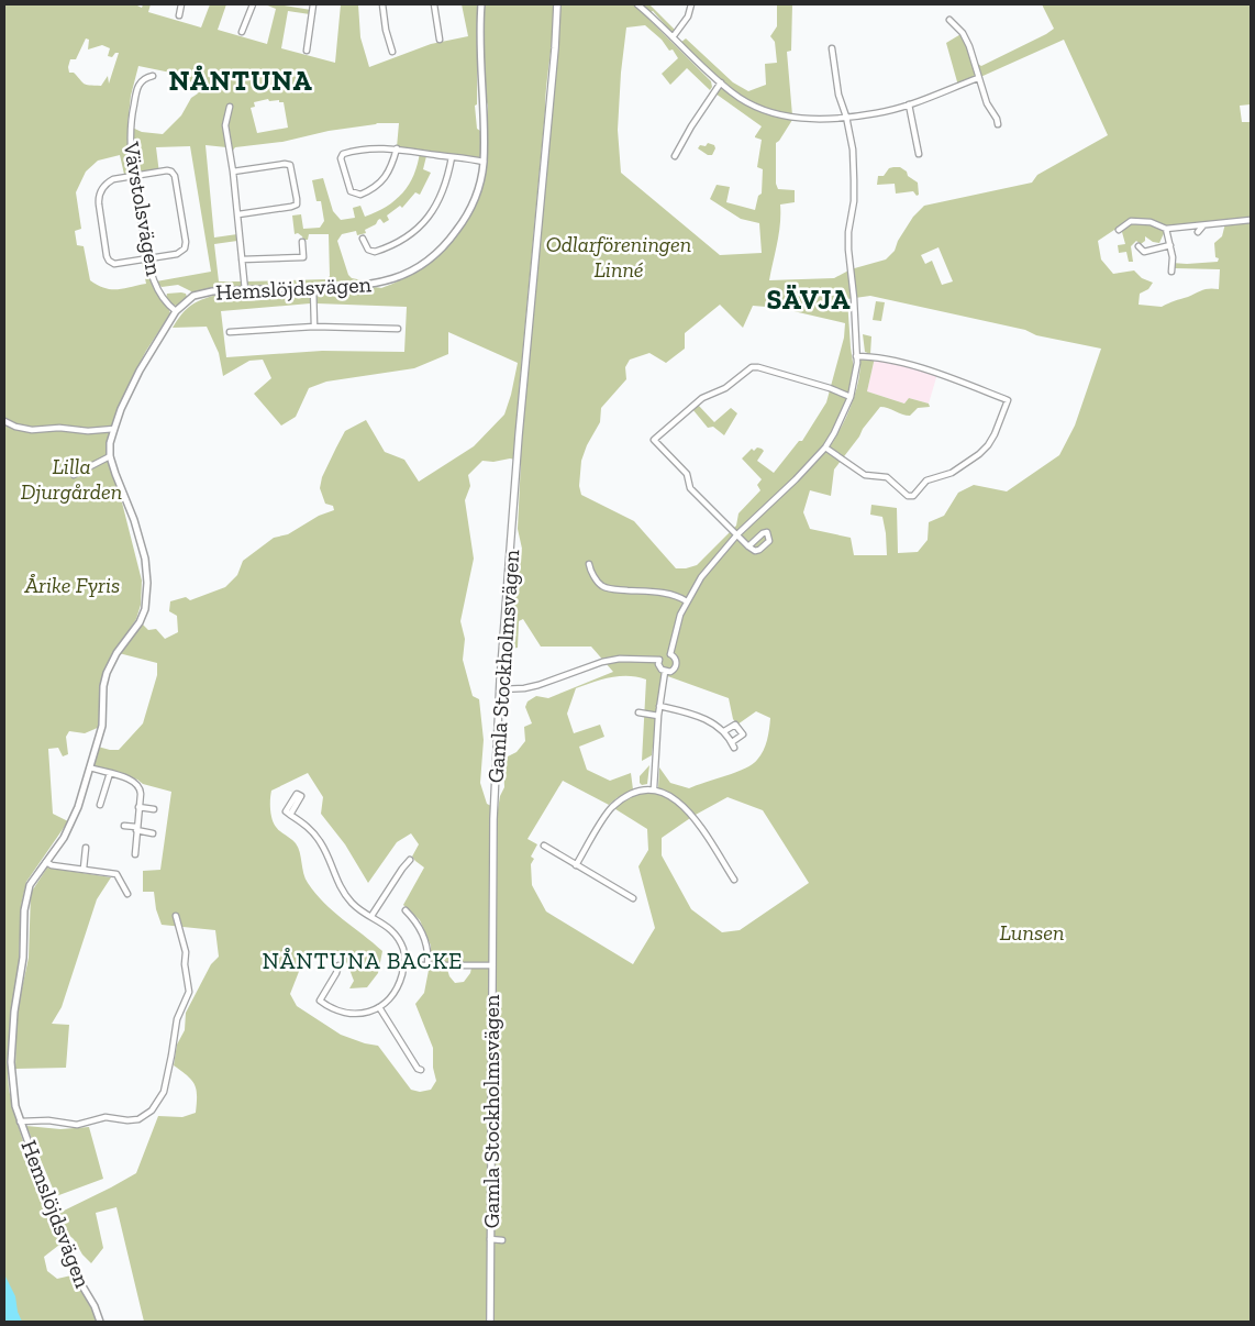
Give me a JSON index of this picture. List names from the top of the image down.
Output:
{
  "streets": {
    "main road": ["Gamla Stockholmsvägen"],
    "street": ["Vävstolsvägen", "Hemslöjdsvägen"]
  },
  "crossings": [
    ["Vävstolsvägen", "Hemslöjdsvägen"]
  ],
  "districts": ["NÅNTUNA", "SÄVJA", "NÅNTUNA BACKE"],
  "parks": [
    "Odlarföreningen Linné",
    "Lilla Djurgården",
    "Årike Fyris",
    "Lunsen"
  ]
}
